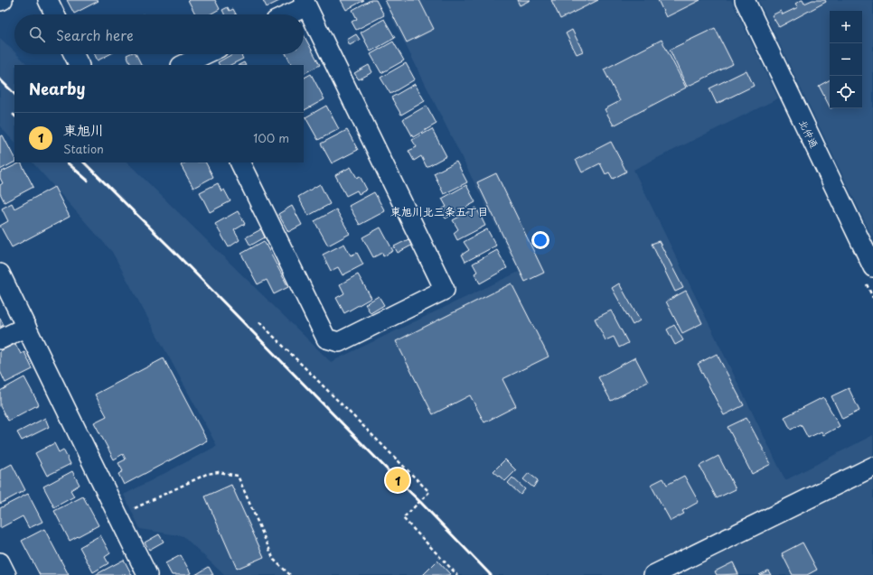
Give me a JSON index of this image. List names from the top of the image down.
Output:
{
  "streets": {
    "street": ["北仲通"]
  },
  "districts": ["東旭川北三条五丁目"],
  "page": {
    "map_buttons": ["+", "−"],
    "search": "Search here",
    "heading": "Nearby",
    "list": [
      {
        "mark": "1",
        "name": "東旭川",
        "note": "Station",
        "value": "100 m"
      }
    ],
    "pins": "1"
  }
}
